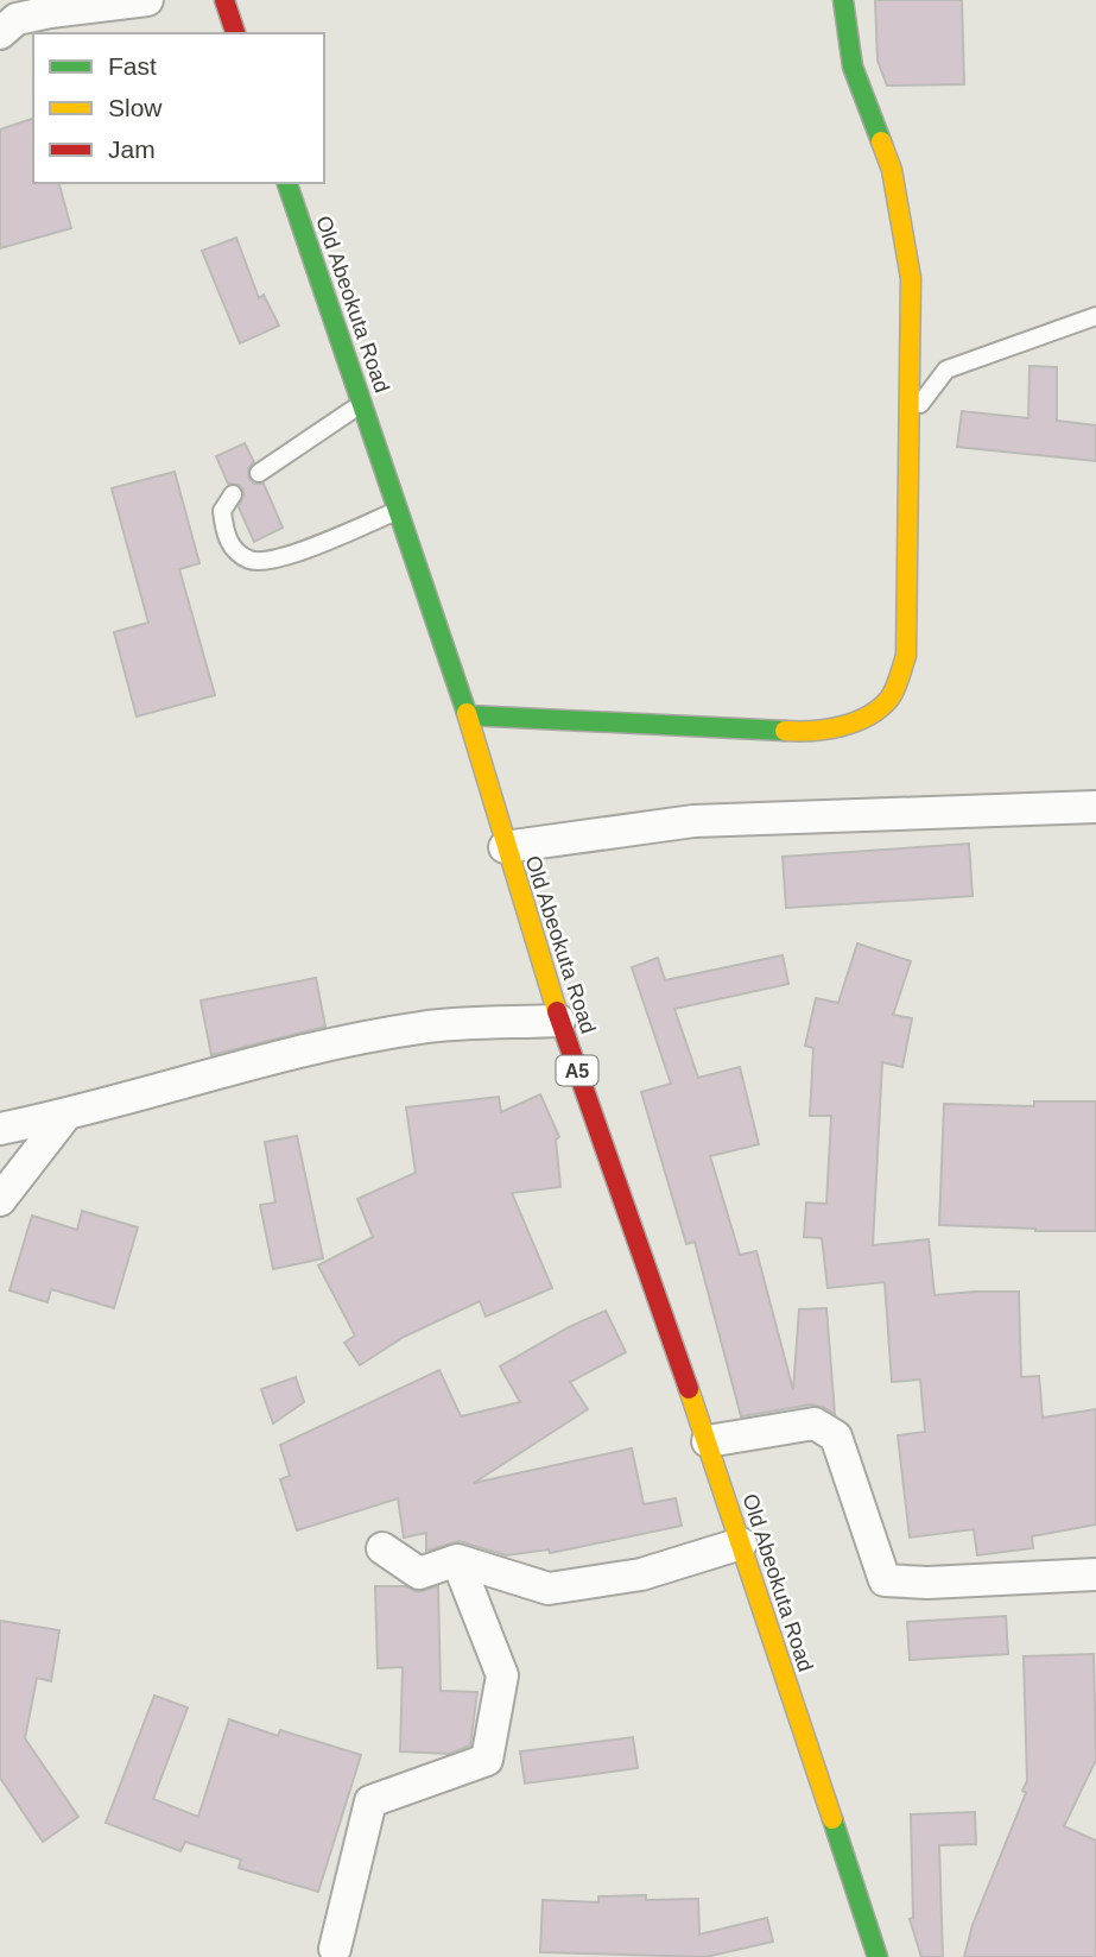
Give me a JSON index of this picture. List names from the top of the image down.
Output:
{
  "streets": {
    "main road": ["Old Abeokuta Road", "A5"]
  },
  "legend": ["Fast", "Slow", "Jam"]
}
